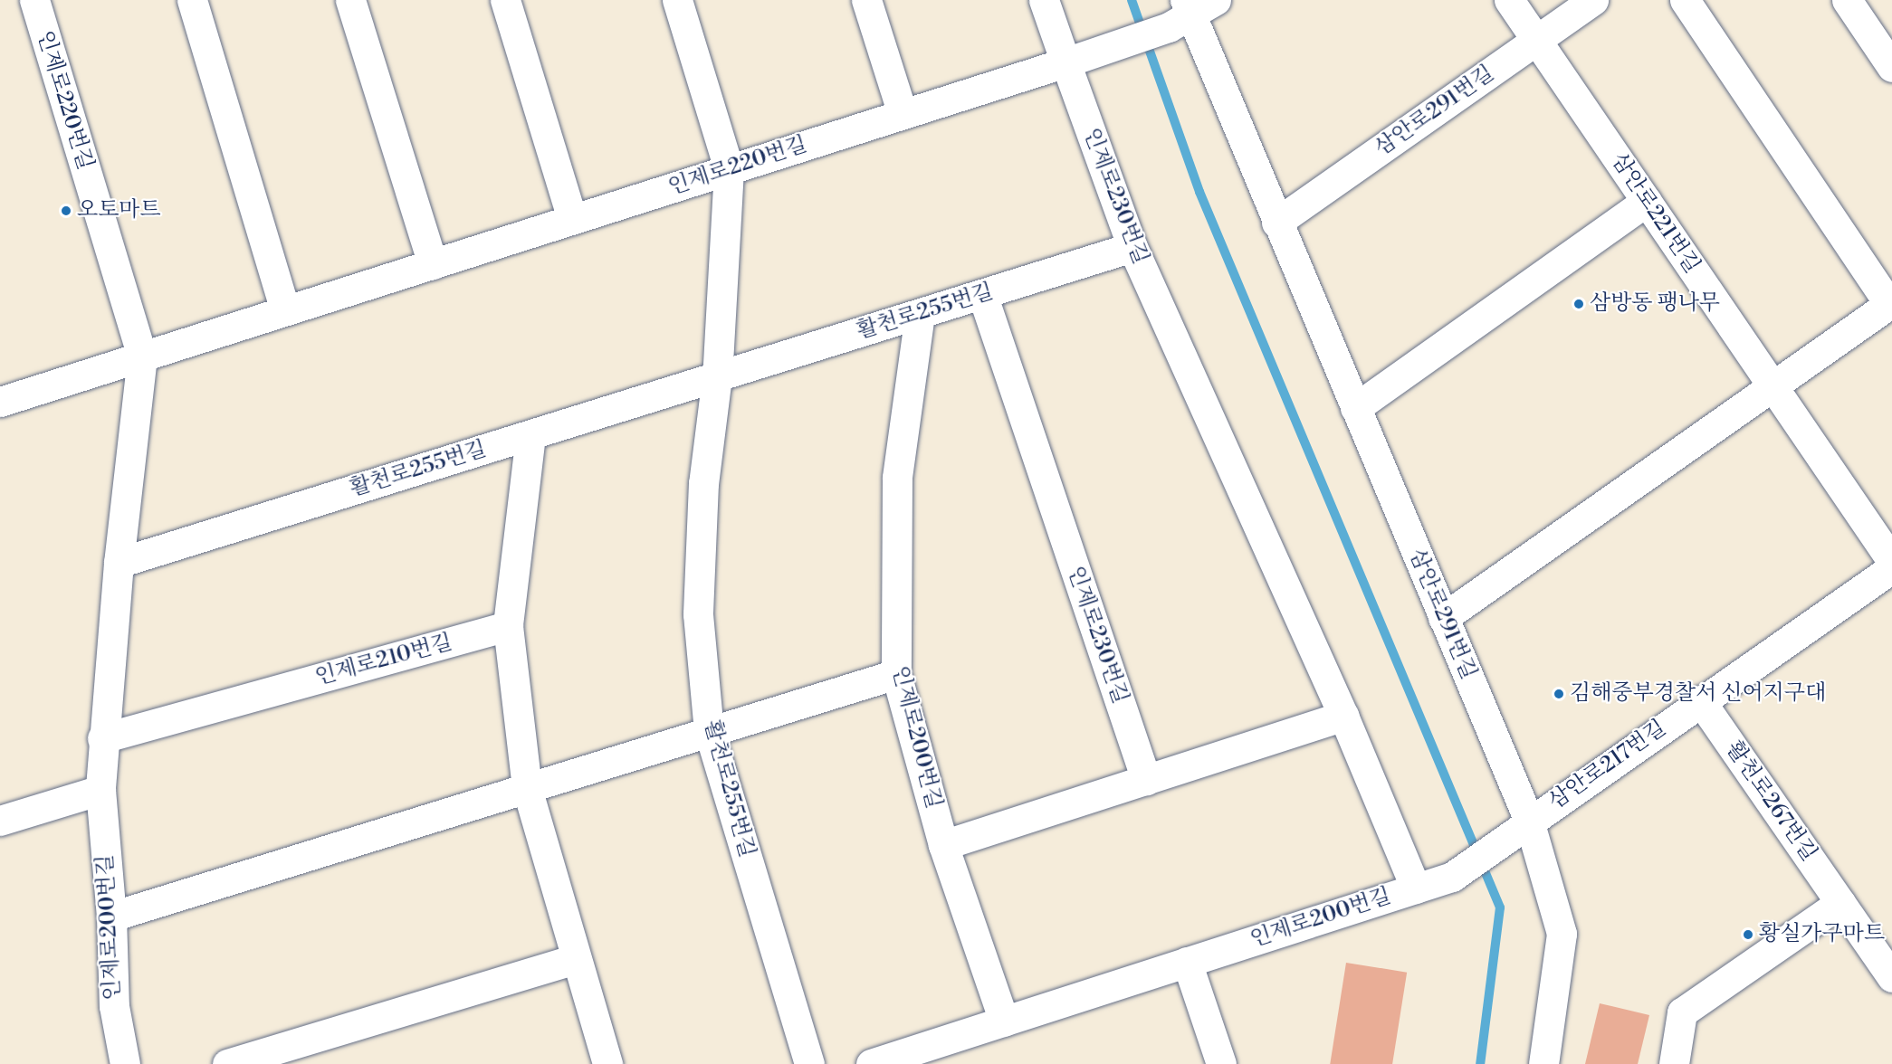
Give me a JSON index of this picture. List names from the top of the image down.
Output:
{
  "streets": {
    "street": [
      "인제로220번길",
      "삼안로291번길",
      "인제로230번길",
      "삼안로221번길",
      "활천로255번길",
      "인제로210번길",
      "인제로200번길",
      "삼안로217번길",
      "활천로267번길"
    ]
  },
  "crossings": [
    ["인제로220번길", "삼안로291번길"],
    ["인제로220번길", "인제로230번길"],
    ["인제로220번길", "활천로255번길"],
    ["삼안로291번길", "삼안로221번길"],
    ["삼안로291번길", "삼안로217번길"],
    ["인제로230번길", "활천로255번길"],
    ["인제로230번길", "인제로200번길"],
    ["활천로255번길", "인제로200번길"],
    ["인제로200번길", "삼안로217번길"],
    ["삼안로217번길", "활천로267번길"]
  ],
  "places": [
    "오토마트",
    "삼방동 팽나무",
    "김해중부경찰서 신어지구대",
    "황실가구마트"
  ]
}
